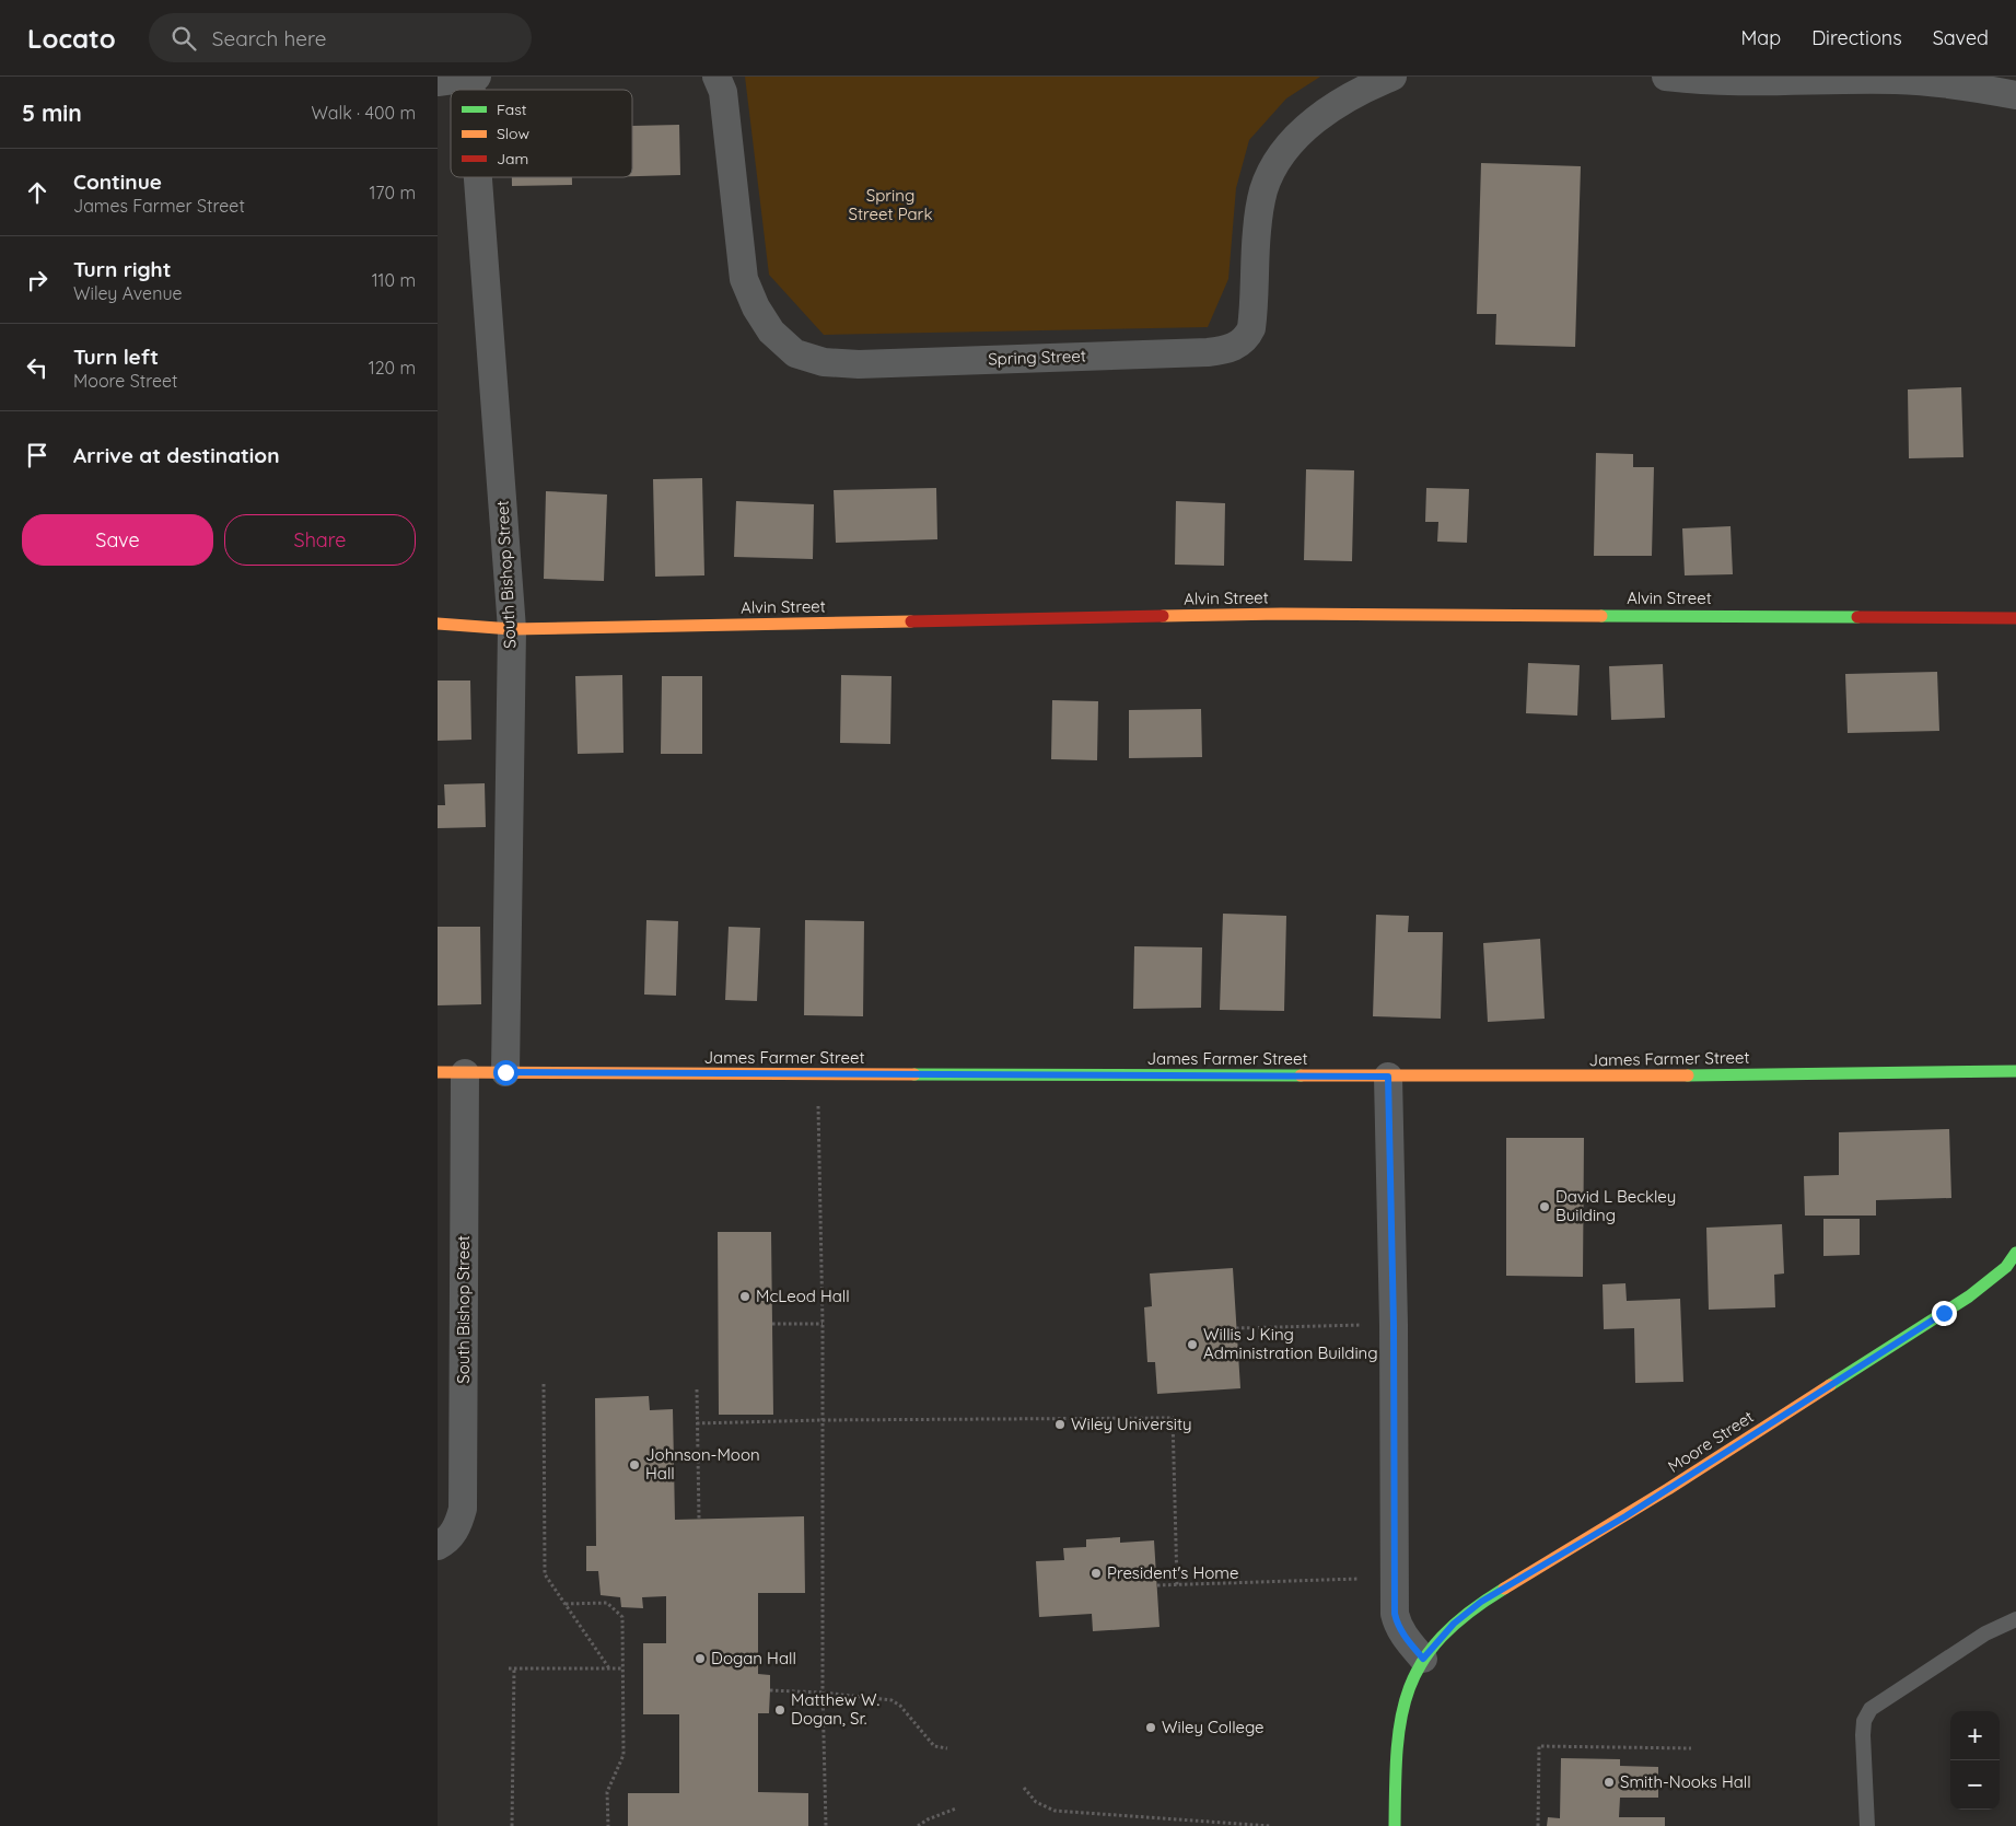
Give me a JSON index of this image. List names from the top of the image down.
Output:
{
  "streets": {
    "street": [
      "Spring Street",
      "South Bishop Street",
      "Alvin Street",
      "James Farmer Street",
      "Moore Street"
    ]
  },
  "crossings": [
    ["South Bishop Street", "Alvin Street"],
    ["South Bishop Street", "James Farmer Street"]
  ],
  "parks": ["Spring Street Park"],
  "places": [
    "David L Beckley Building",
    "McLeod Hall",
    "Willis J King Administration Building",
    "Wiley University",
    "Johnson-Moon Hall",
    "President's Home",
    "Dogan Hall",
    "Matthew W. Dogan, Sr.",
    "Wiley College",
    "Smith-Nooks Hall"
  ],
  "legend": ["Fast", "Slow", "Jam"],
  "page": {
    "header": "Locato",
    "search": "Search here",
    "nav": ["Map", "Directions", "Saved"],
    "heading": ["5 min", "Walk · 400 m"],
    "list": [
      ["Continue", "James Farmer Street", "170 m"],
      ["Turn right", "Wiley Avenue", "110 m"],
      ["Turn left", "Moore Street", "120 m"],
      "Arrive at destination"
    ],
    "buttons": ["Save", "Share"],
    "map_buttons": ["+", "−"]
  }
}
